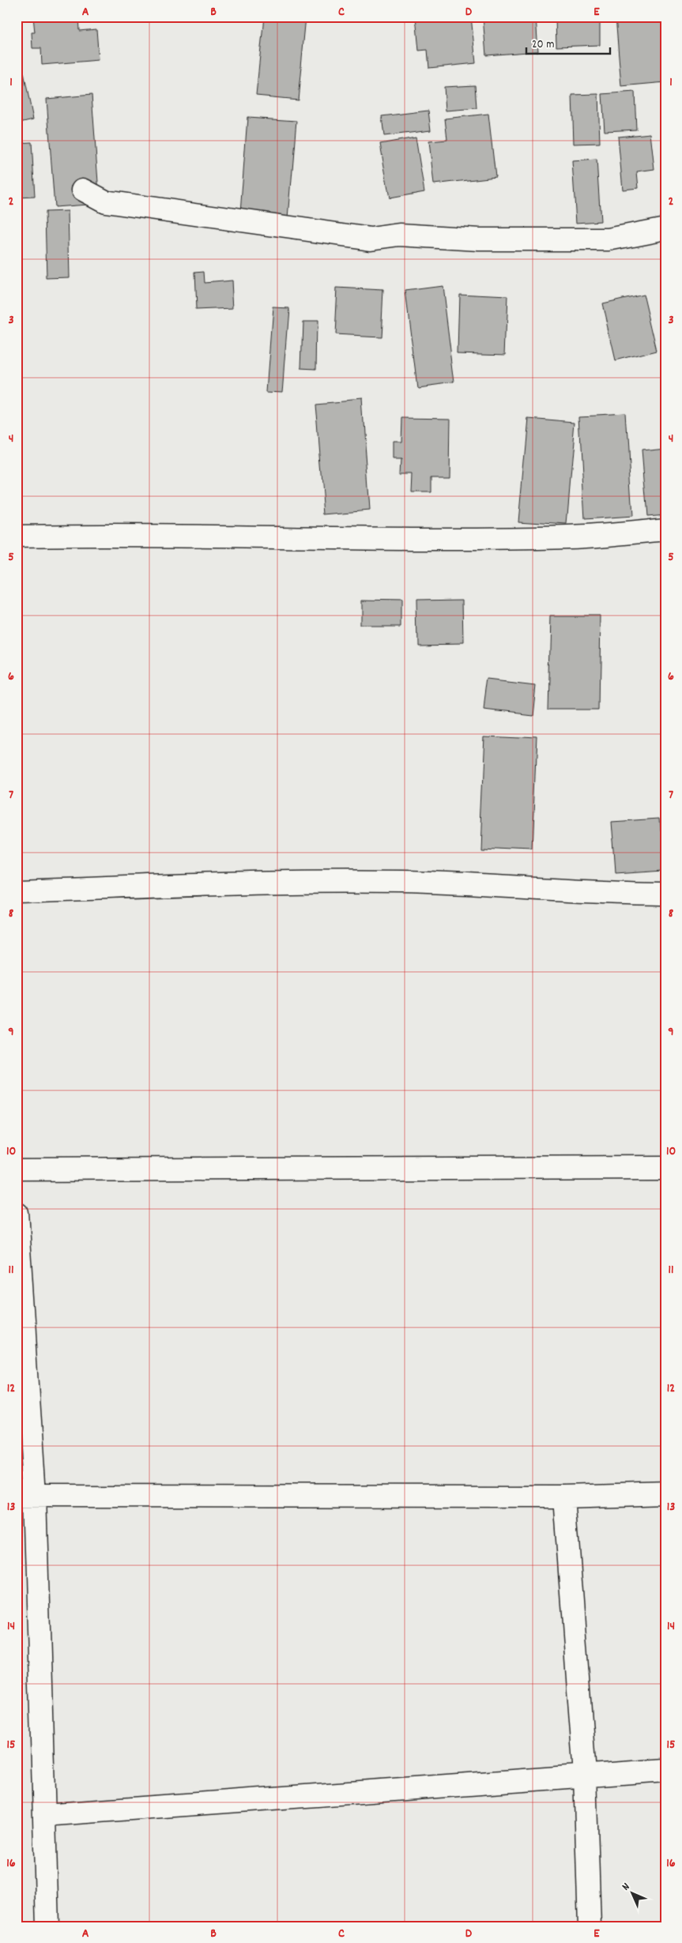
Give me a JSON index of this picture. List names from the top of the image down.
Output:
{
  "scale_bar": "20 m",
  "north": "top left",
  "grid": {
    "columns": [
      "A",
      "B",
      "C",
      "D",
      "E"
    ],
    "rows": [
      "1",
      "2",
      "3",
      "4",
      "5",
      "6",
      "7",
      "8",
      "9",
      "10",
      "11",
      "12",
      "13",
      "14",
      "15",
      "16"
    ]
  }
}
